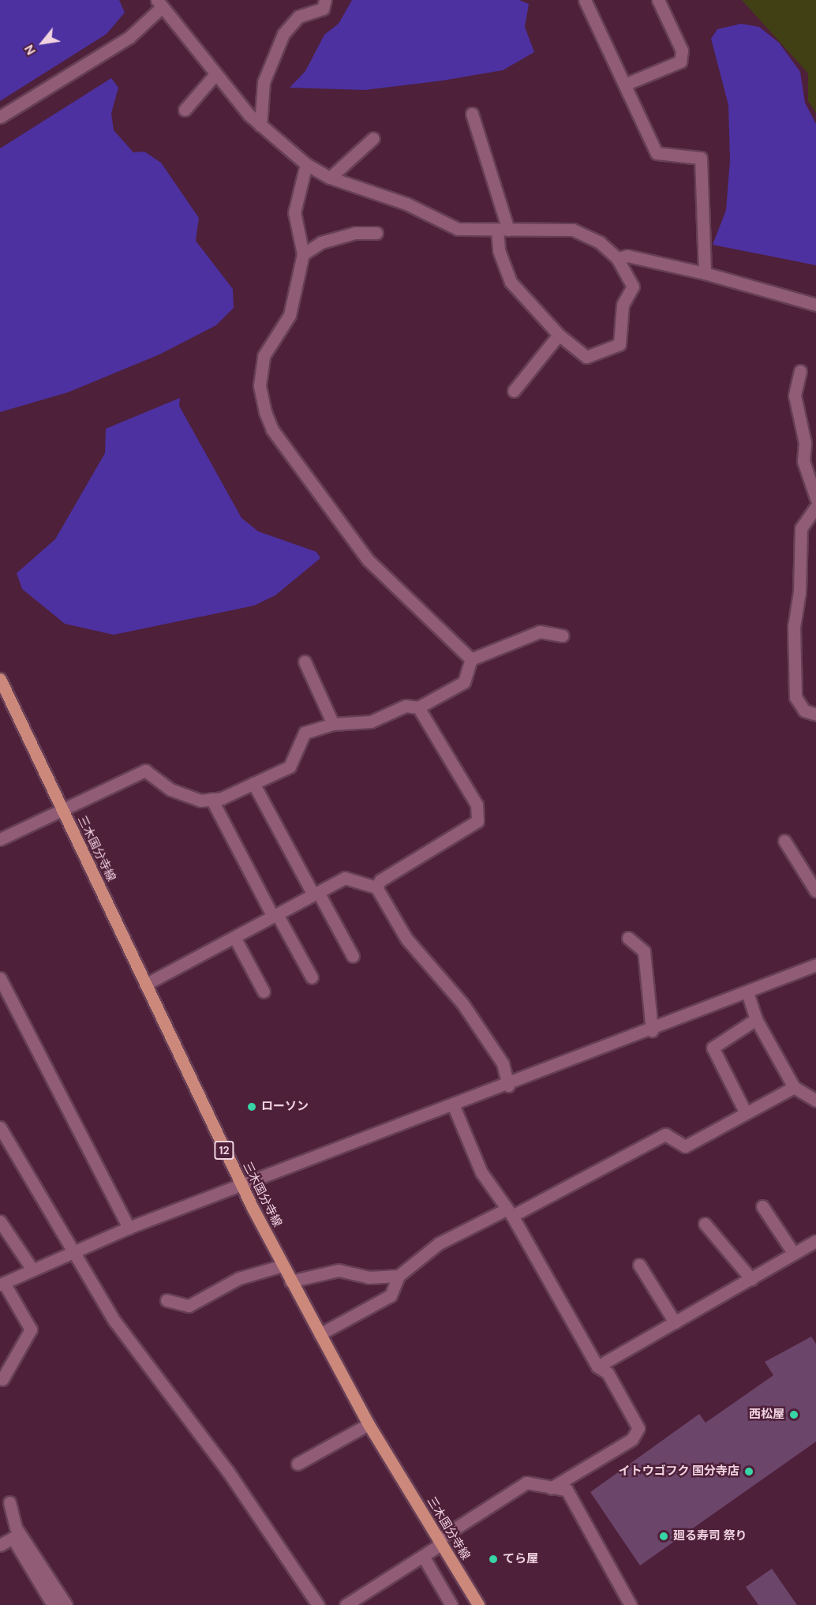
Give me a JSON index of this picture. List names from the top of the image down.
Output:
{
  "streets": {
    "main road": ["三木国分寺線", "12"]
  },
  "places": [
    "ローソン",
    "西松屋",
    "イトウゴフク 国分寺店",
    "廻る寿司 祭り",
    "てら屋"
  ],
  "north": "bottom left"
}
